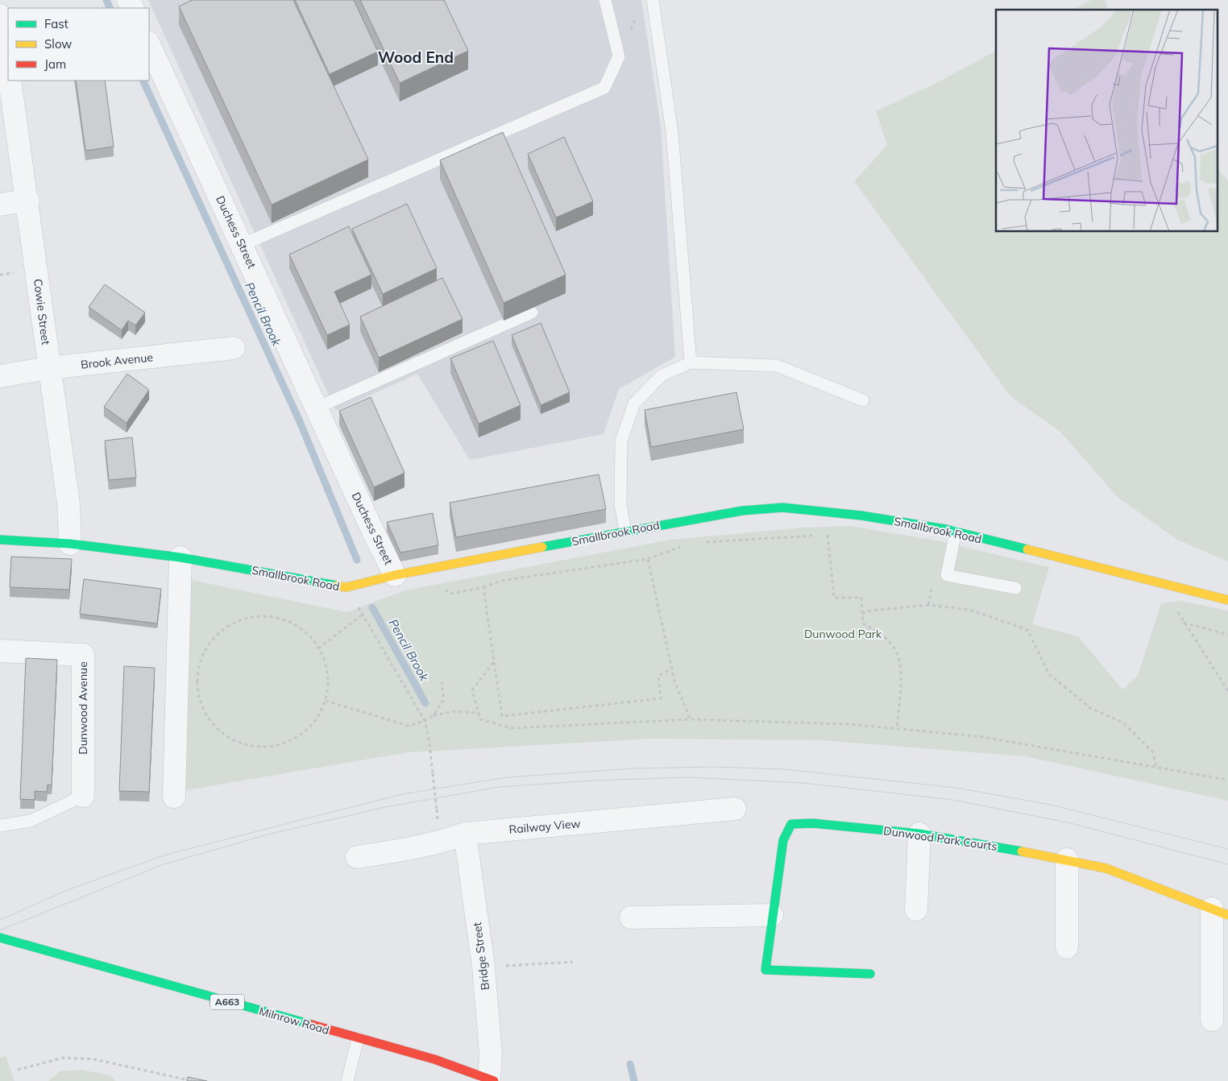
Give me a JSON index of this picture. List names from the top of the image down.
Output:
{
  "streets": {
    "street": [
      "Duchess Street",
      "Cowie Street",
      "Brook Avenue",
      "Smallbrook Road",
      "Dunwood Avenue",
      "Railway View",
      "Dunwood Park Courts",
      "Bridge Street",
      "A663",
      "Milnrow Road"
    ]
  },
  "crossings": [
    ["Duchess Street", "Smallbrook Road"],
    ["Cowie Street", "Brook Avenue"],
    ["Cowie Street", "Smallbrook Road"],
    ["Railway View", "Bridge Street"],
    ["Bridge Street", "Milnrow Road"]
  ],
  "districts": ["Wood End"],
  "water": ["Pencil Brook"],
  "parks": ["Dunwood Park"],
  "legend": ["Fast", "Slow", "Jam"]
}
